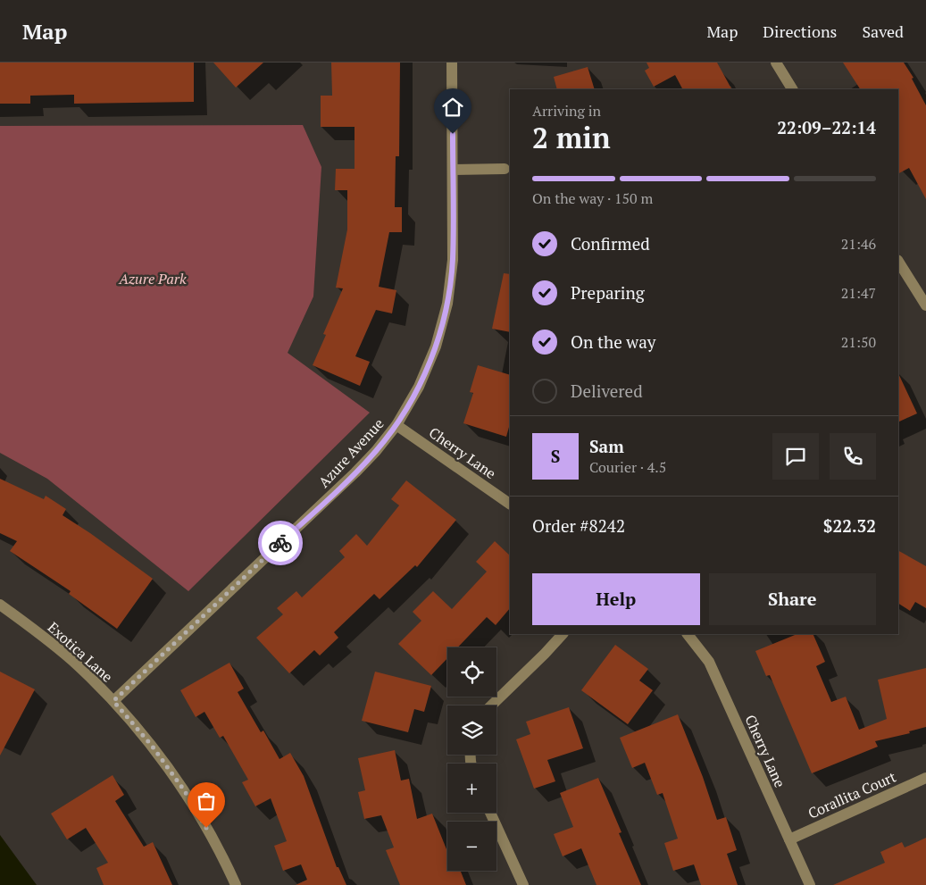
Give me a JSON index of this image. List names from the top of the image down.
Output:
{
  "streets": {
    "street": [
      "Azure Avenue",
      "Cherry Lane",
      "Exotica Lane",
      "Corallita Court"
    ]
  },
  "crossings": [
    ["Azure Avenue", "Cherry Lane"],
    ["Azure Avenue", "Exotica Lane"],
    ["Cherry Lane", "Corallita Court"]
  ],
  "parks": ["Azure Park"],
  "page": {
    "header": "Map",
    "nav": ["Map", "Directions", "Saved"],
    "heading": ["2 min", "Arriving in", "22:09–22:14"],
    "panel": [
      "Sam",
      "Courier · 4.5",
      "Order #8242",
      "$22.32"
    ],
    "bar": "On the way · 150 m",
    "list": [
      ["Confirmed", "21:46"],
      ["Preparing", "21:47"],
      ["On the way", "21:50"],
      "Delivered"
    ],
    "round": "S",
    "buttons": ["Help", "Share"],
    "map_buttons": ["+", "−"]
  }
}
